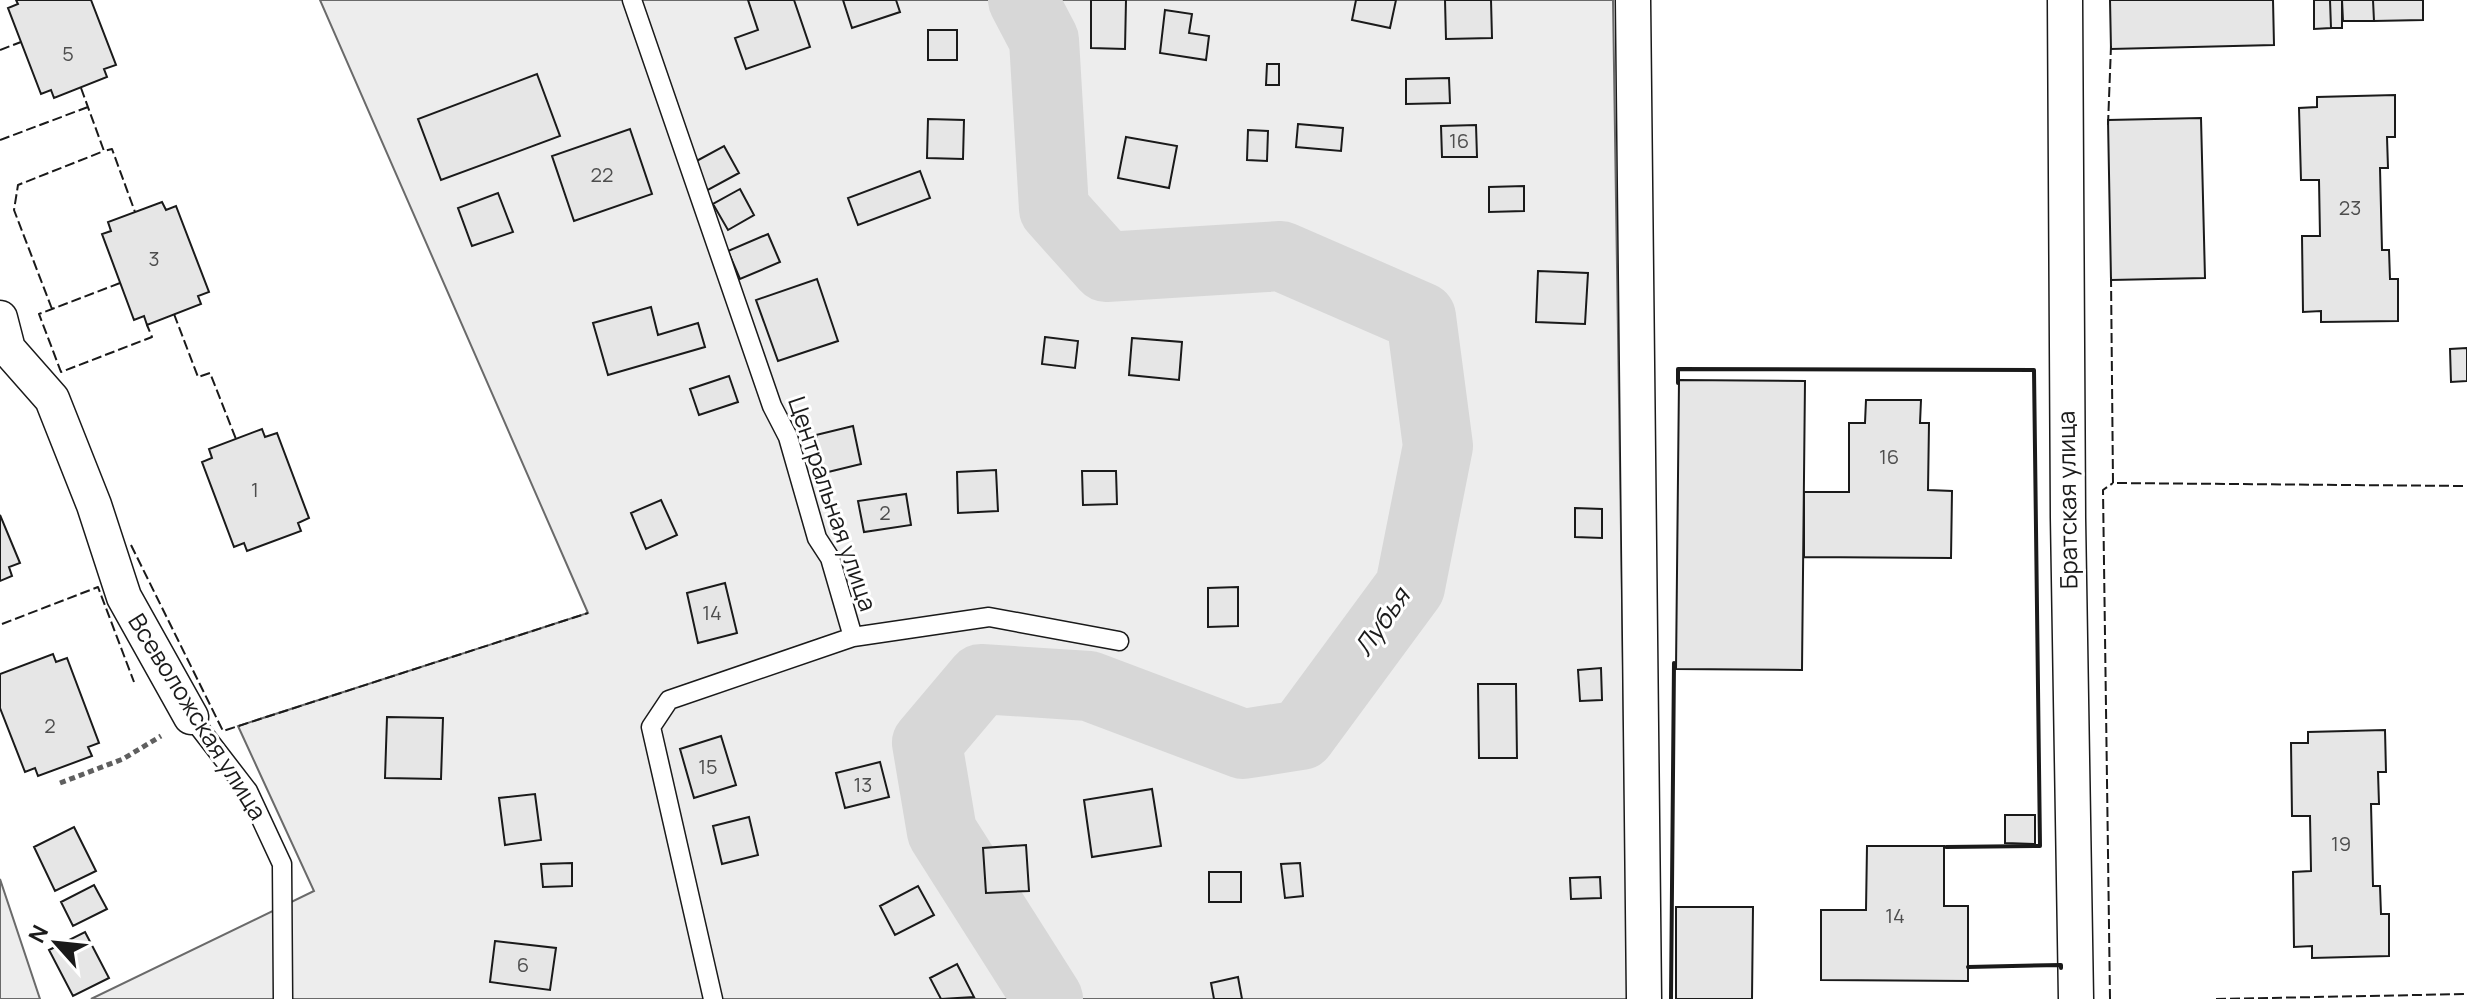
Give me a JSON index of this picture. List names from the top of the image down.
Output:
{
  "streets": {
    "street": ["Братская улица", "Всеволожская улица"],
    "lane": ["Центральная улица"]
  },
  "water": ["Лубья"],
  "house_numbers": [
    "5",
    "16",
    "22",
    "23",
    "3",
    "16",
    "1",
    "2",
    "14",
    "2",
    "15",
    "13",
    "19",
    "14",
    "6"
  ],
  "north": "top left"
}
